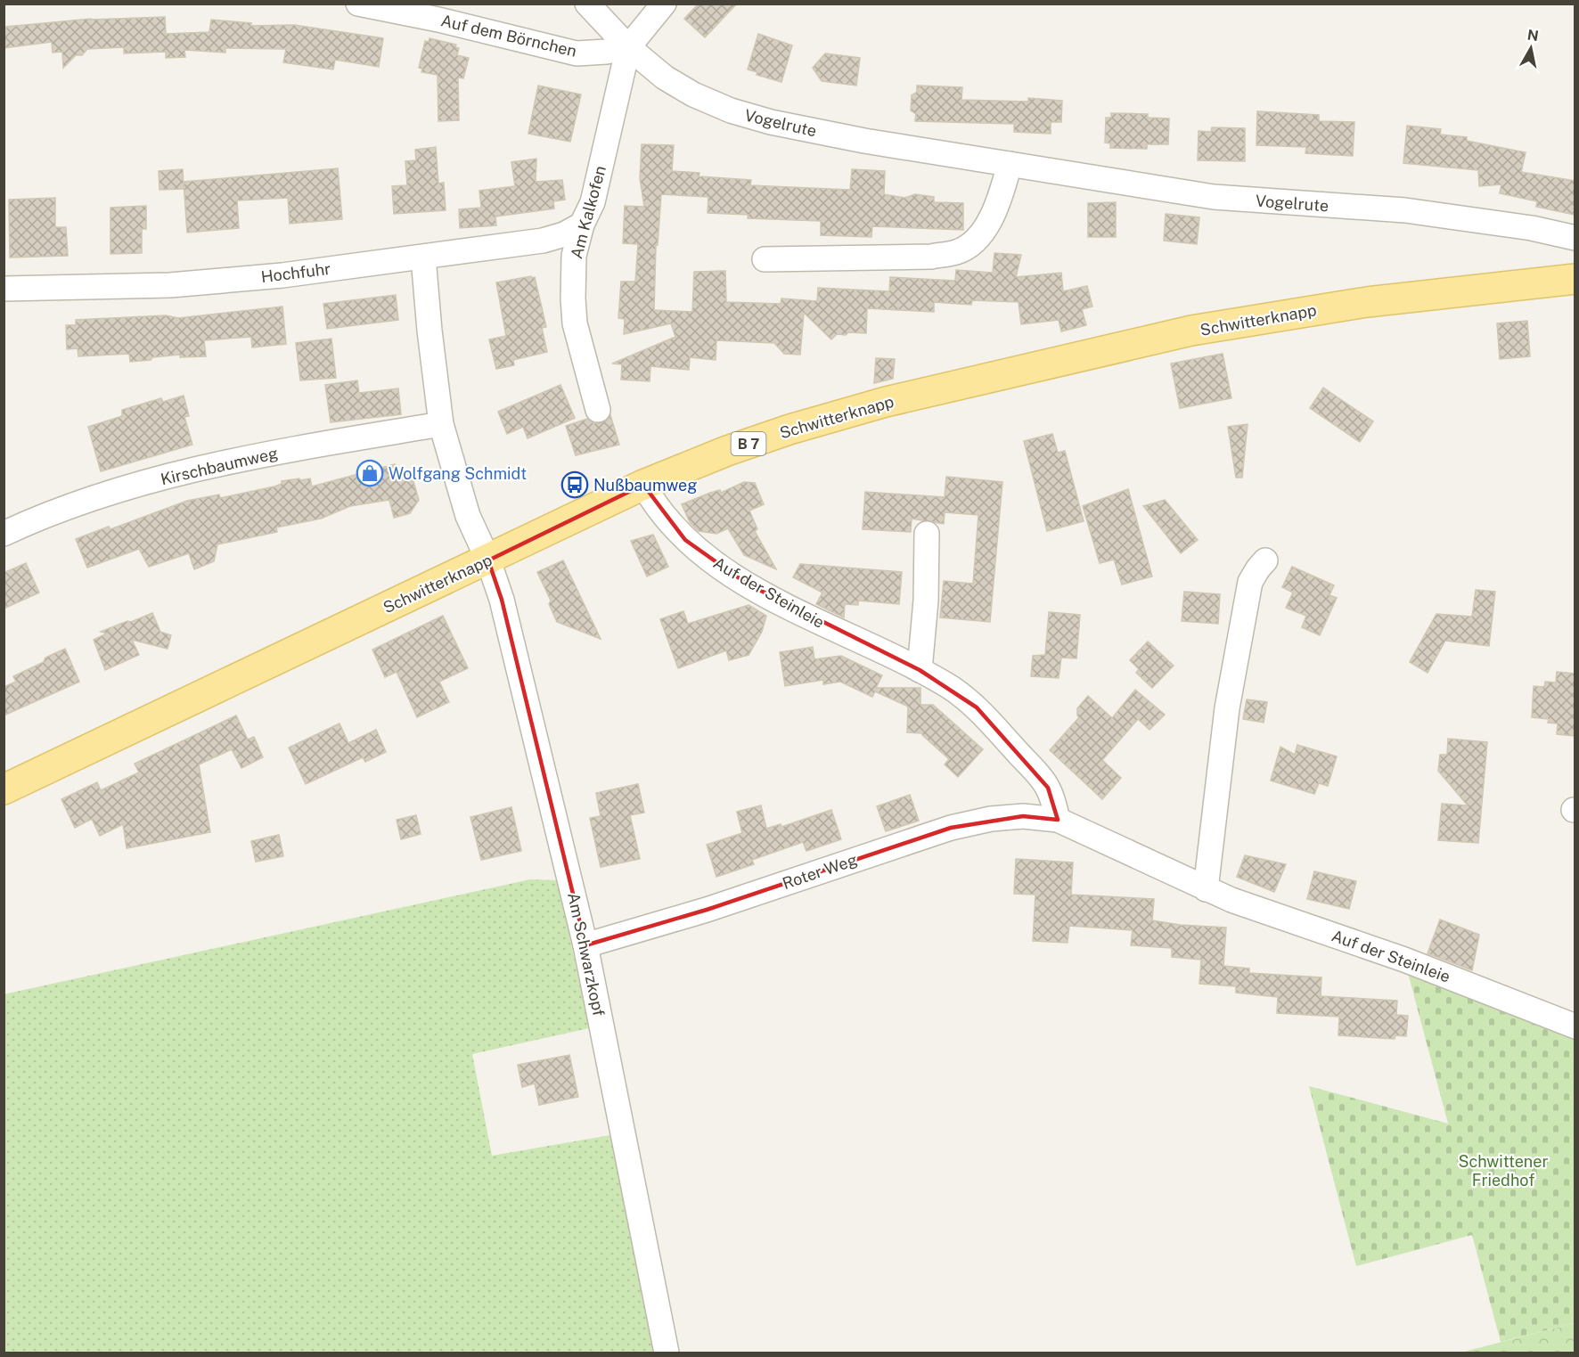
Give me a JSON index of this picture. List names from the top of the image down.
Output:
{
  "streets": {
    "main road": ["Schwitterknapp", "B 7"],
    "street": [
      "Auf dem Börnchen",
      "Vogelrute",
      "Am Kalkofen",
      "Hochfuhr",
      "Kirschbaumweg",
      "Auf der Steinleie",
      "Roter Weg",
      "Am Schwarzkopf"
    ]
  },
  "crossings": [
    ["Auf dem Börnchen", "Vogelrute"],
    ["Auf dem Börnchen", "Am Kalkofen"],
    ["Vogelrute", "Am Kalkofen"],
    ["Am Kalkofen", "Hochfuhr"],
    ["Schwitterknapp", "Auf der Steinleie"],
    ["Schwitterknapp", "Am Schwarzkopf"],
    ["Auf der Steinleie", "Roter Weg"],
    ["Roter Weg", "Am Schwarzkopf"]
  ],
  "parks": ["Schwittener Friedhof"],
  "places": {
    "shop": ["Wolfgang Schmidt"],
    "bus stop": ["Nußbaumweg"]
  },
  "north": "top"
}
